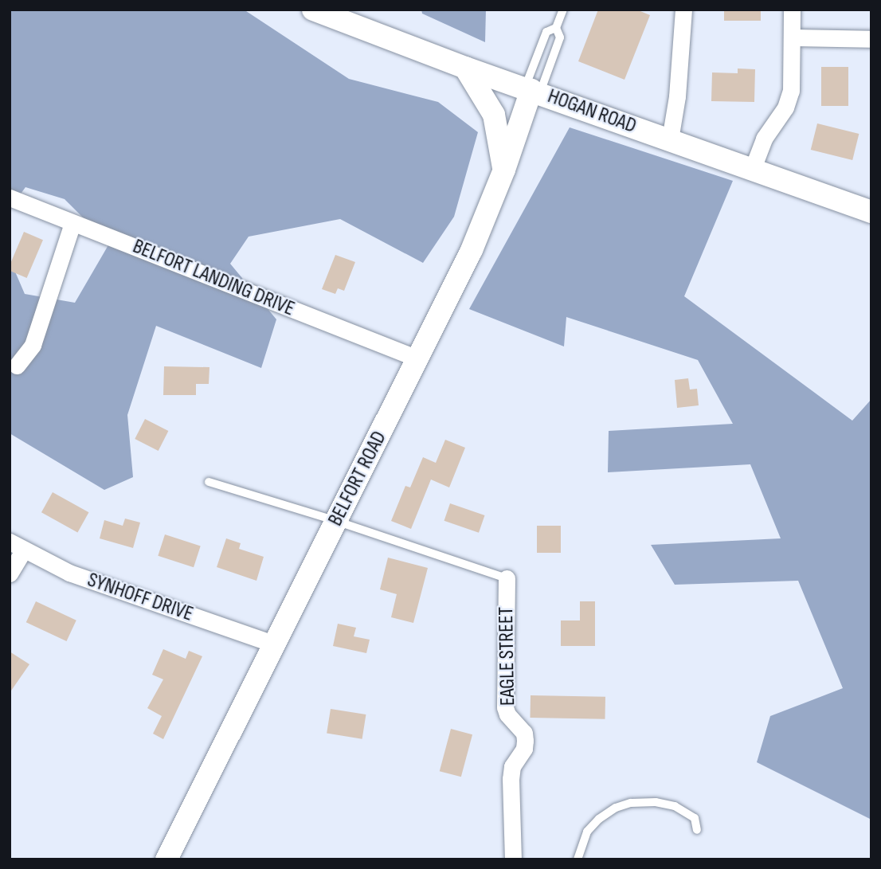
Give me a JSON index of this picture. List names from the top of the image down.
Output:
{
  "streets": {
    "street": [
      "HOGAN ROAD",
      "BELFORT LANDING DRIVE",
      "BELFORT ROAD",
      "SYNHOFF DRIVE",
      "EAGLE STREET"
    ]
  },
  "crossings": [
    ["HOGAN ROAD", "BELFORT ROAD"],
    ["BELFORT LANDING DRIVE", "BELFORT ROAD"],
    ["BELFORT ROAD", "SYNHOFF DRIVE"]
  ]
}
